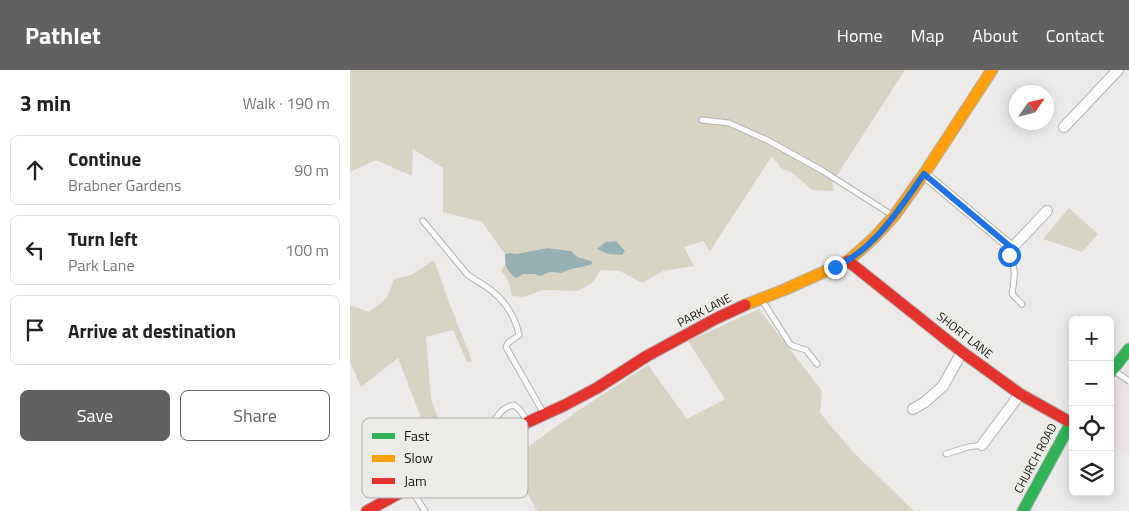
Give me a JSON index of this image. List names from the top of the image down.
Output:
{
  "streets": {
    "street": ["PARK LANE", "SHORT LANE", "CHURCH ROAD"]
  },
  "crossings": [
    ["PARK LANE", "SHORT LANE"]
  ],
  "legend": ["Fast", "Slow", "Jam"],
  "north": "top right",
  "page": {
    "header": "Pathlet",
    "nav": [
      "Home",
      "Map",
      "About",
      "Contact"
    ],
    "heading": ["3 min", "Walk · 190 m"],
    "list": [
      ["Continue", "Brabner Gardens", "90 m"],
      ["Turn left", "Park Lane", "100 m"],
      "Arrive at destination"
    ],
    "map_buttons": ["+", "−"],
    "buttons": ["Save", "Share"]
  }
}
